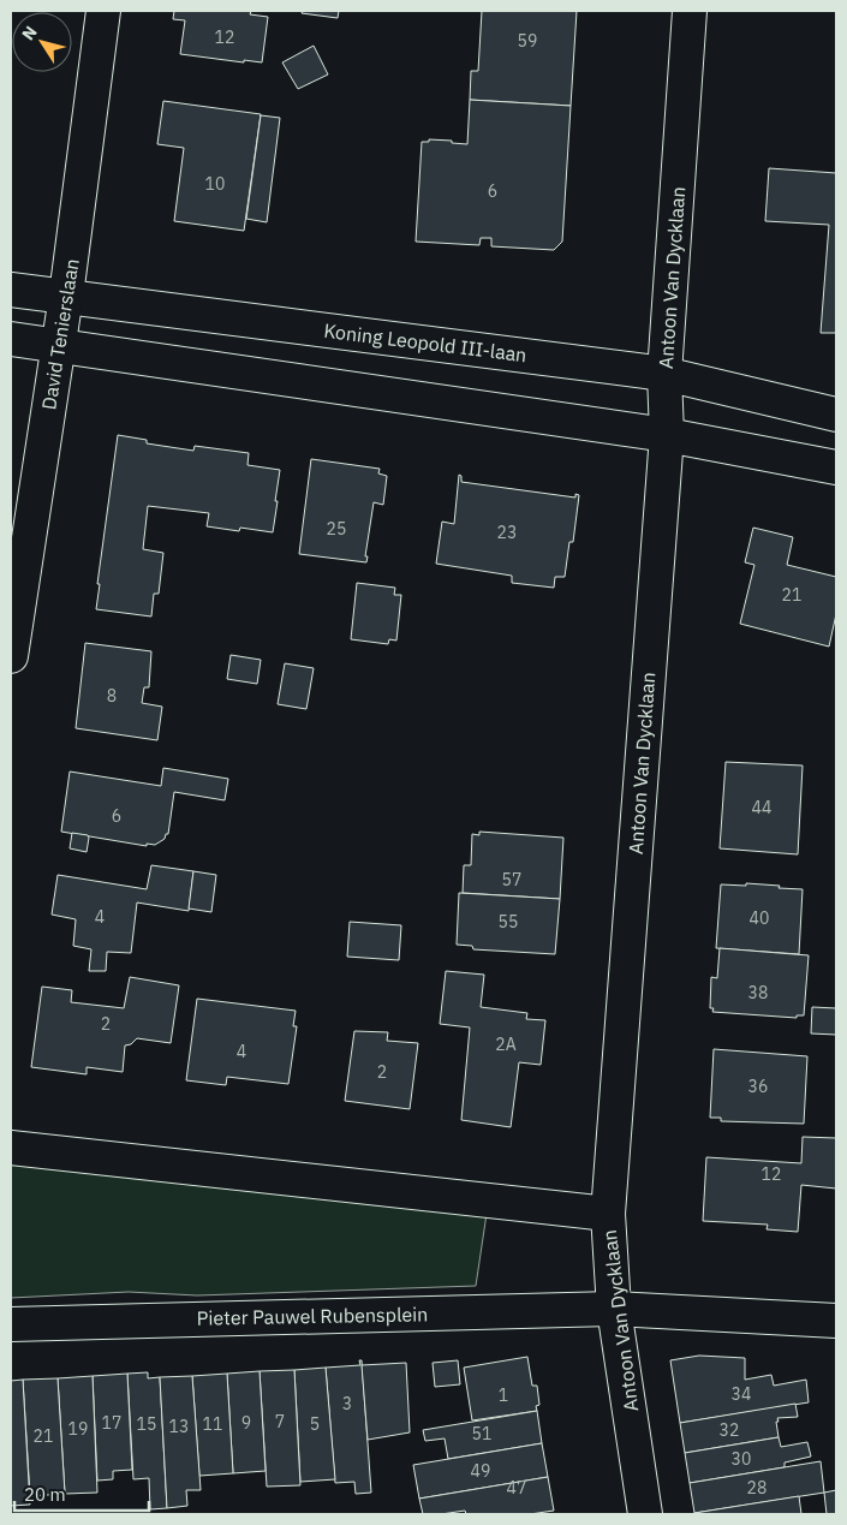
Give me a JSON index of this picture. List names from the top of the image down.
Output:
{
  "streets": {
    "street": [
      "Antoon Van Dycklaan",
      "David Tenierslaan",
      "Koning Leopold III-laan",
      "Pieter Pauwel Rubensplein"
    ]
  },
  "crossings": [
    ["Antoon Van Dycklaan", "Koning Leopold III-laan"],
    ["Antoon Van Dycklaan", "Pieter Pauwel Rubensplein"],
    ["David Tenierslaan", "Koning Leopold III-laan"]
  ],
  "house_numbers": [
    "12",
    "59",
    "10",
    "6",
    "25",
    "23",
    "21",
    "8",
    "44",
    "6",
    "57",
    "4",
    "40",
    "55",
    "38",
    "2",
    "2A",
    "4",
    "2",
    "36",
    "12",
    "34",
    "1",
    "3",
    "7",
    "17",
    "9",
    "15",
    "11",
    "5",
    "13",
    "19",
    "32",
    "51",
    "21",
    "30",
    "49",
    "47",
    "28"
  ],
  "scale_bar": "20 m",
  "north": "top left"
}
